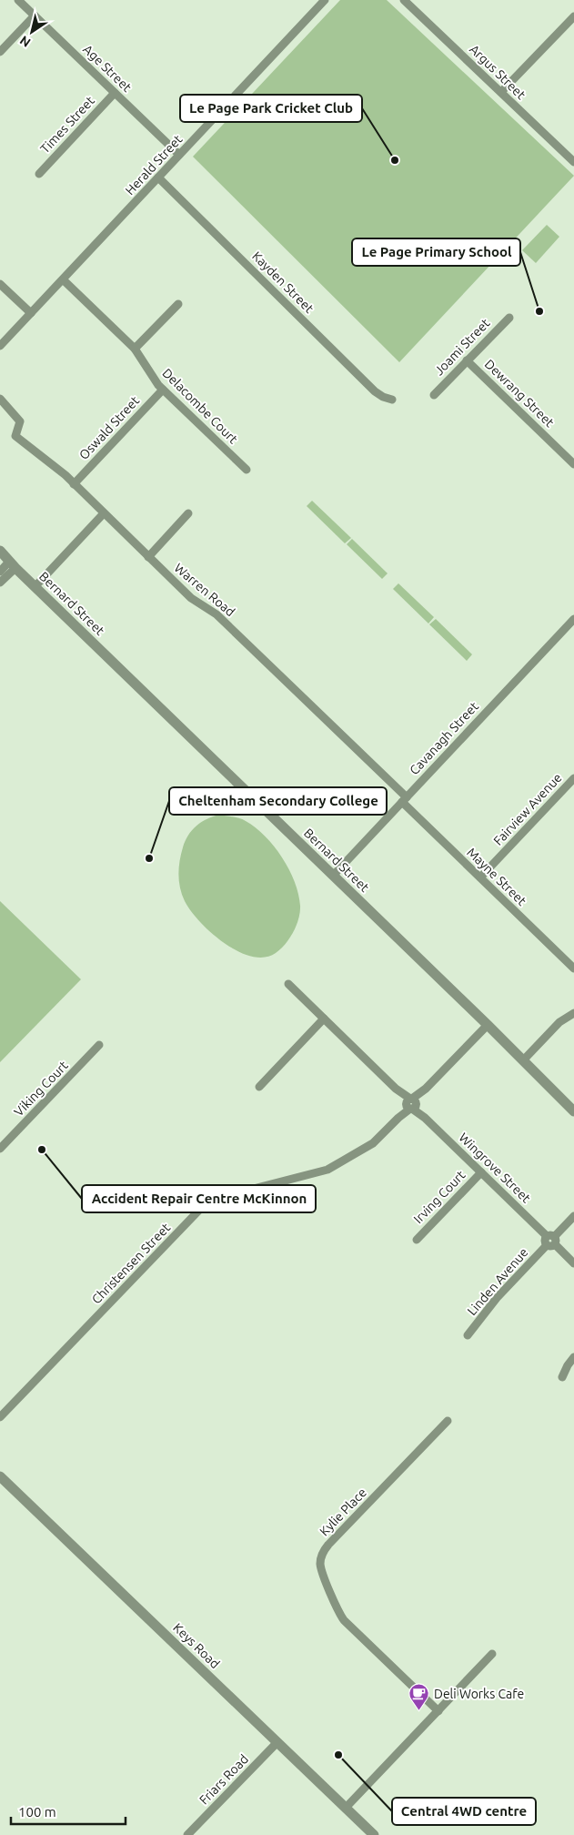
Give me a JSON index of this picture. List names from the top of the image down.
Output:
{
  "streets": {
    "street": [
      "Age Street",
      "Argus Street",
      "Times Street",
      "Herald Street",
      "Kayden Street",
      "Joami Street",
      "Dewrang Street",
      "Delacombe Court",
      "Oswald Street",
      "Warren Road",
      "Bernard Street",
      "Cavanagh Street",
      "Fairview Avenue",
      "Mayne Street",
      "Viking Court",
      "Wingrove Street",
      "Irving Court",
      "Christensen Street",
      "Linden Avenue",
      "Kylie Place",
      "Keys Road",
      "Friars Road"
    ]
  },
  "crossings": [
    ["Age Street", "Times Street"],
    ["Age Street", "Herald Street"],
    ["Herald Street", "Kayden Street"],
    ["Herald Street", "Delacombe Court"],
    ["Joami Street", "Dewrang Street"],
    ["Delacombe Court", "Oswald Street"],
    ["Oswald Street", "Warren Road"],
    ["Warren Road", "Cavanagh Street"],
    ["Warren Road", "Mayne Street"],
    ["Bernard Street", "Cavanagh Street"],
    ["Bernard Street", "Christensen Street"],
    ["Cavanagh Street", "Mayne Street"],
    ["Fairview Avenue", "Mayne Street"],
    ["Wingrove Street", "Irving Court"],
    ["Wingrove Street", "Christensen Street"],
    ["Wingrove Street", "Linden Avenue"],
    ["Keys Road", "Friars Road"]
  ],
  "places": {
    "other": [
      "Le Page Park Cricket Club",
      "Le Page Primary School",
      "Cheltenham Secondary College",
      "Accident Repair Centre McKinnon",
      "Central 4WD centre"
    ],
    "cafe": ["Deli Works Cafe"]
  },
  "scale_bar": "100 m",
  "north": "bottom left"
}
